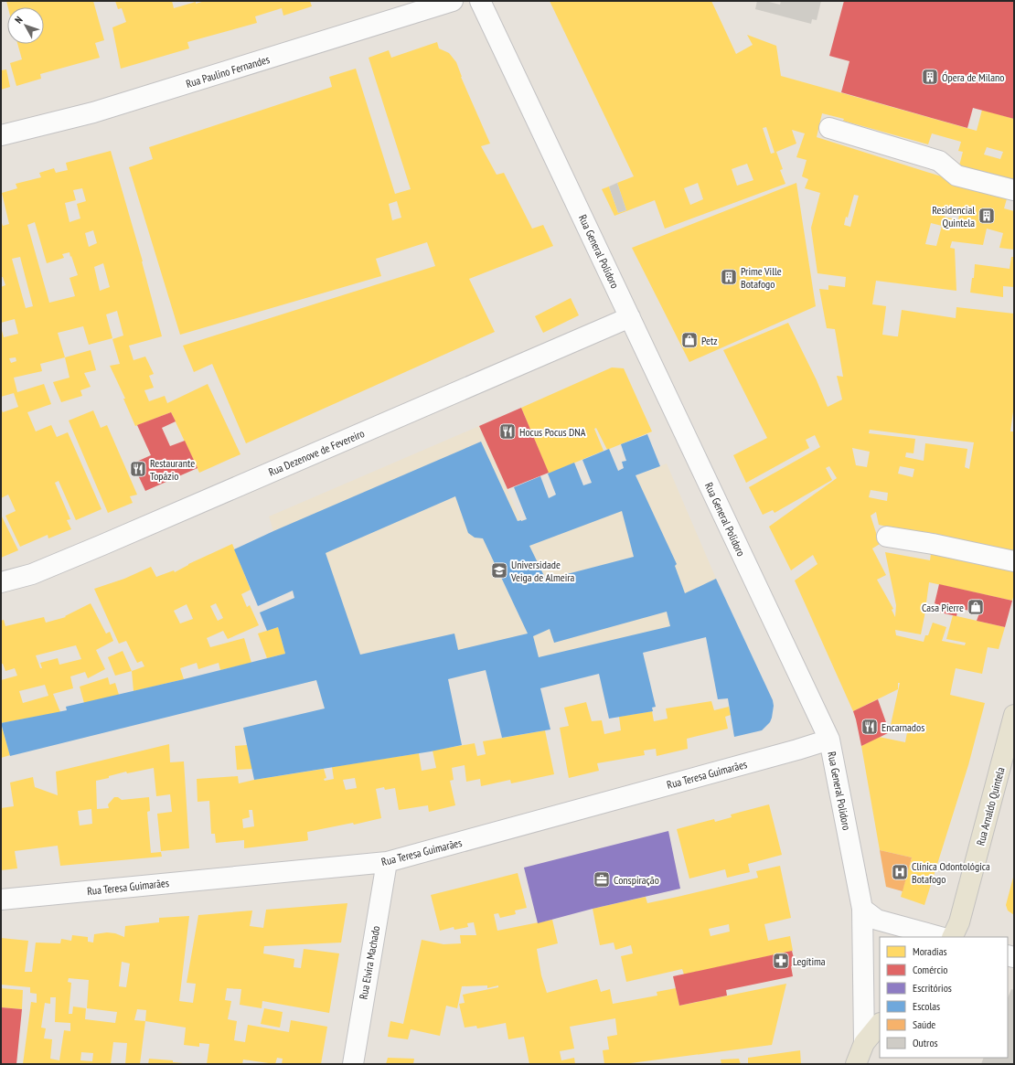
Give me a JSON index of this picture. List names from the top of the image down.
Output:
{
  "streets": {
    "main road": ["Rua General Polidoro", "Rua Arnaldo Quintela"],
    "street": [
      "Rua Paulino Fernandes",
      "Rua Dezenove de Fevereiro",
      "Rua Teresa Guimarães",
      "Rua Elvira Machado"
    ]
  },
  "crossings": [
    ["Rua General Polidoro", "Rua Dezenove de Fevereiro"],
    ["Rua General Polidoro", "Rua Teresa Guimarães"],
    ["Rua Teresa Guimarães", "Rua Elvira Machado"]
  ],
  "places": {
    "building": ["Ópera de Milano", "Residencial Quintela", "Prime Ville Botafogo"],
    "shop": ["Petz", "Casa Pierre"],
    "restaurant": ["Hocus Pocus DNA", "Restaurante Topázio", "Encarnados"],
    "school or university": ["Universidade Veiga de Almeira"],
    "hospital": ["Clínica Odontológica Botafogo"],
    "office": ["Conspiração"],
    "pharmacy": ["Legítima"]
  },
  "legend": [
    "Moradias",
    "Comércio",
    "Escritórios",
    "Escolas",
    "Saúde",
    "Outros"
  ],
  "north": "top left"
}
